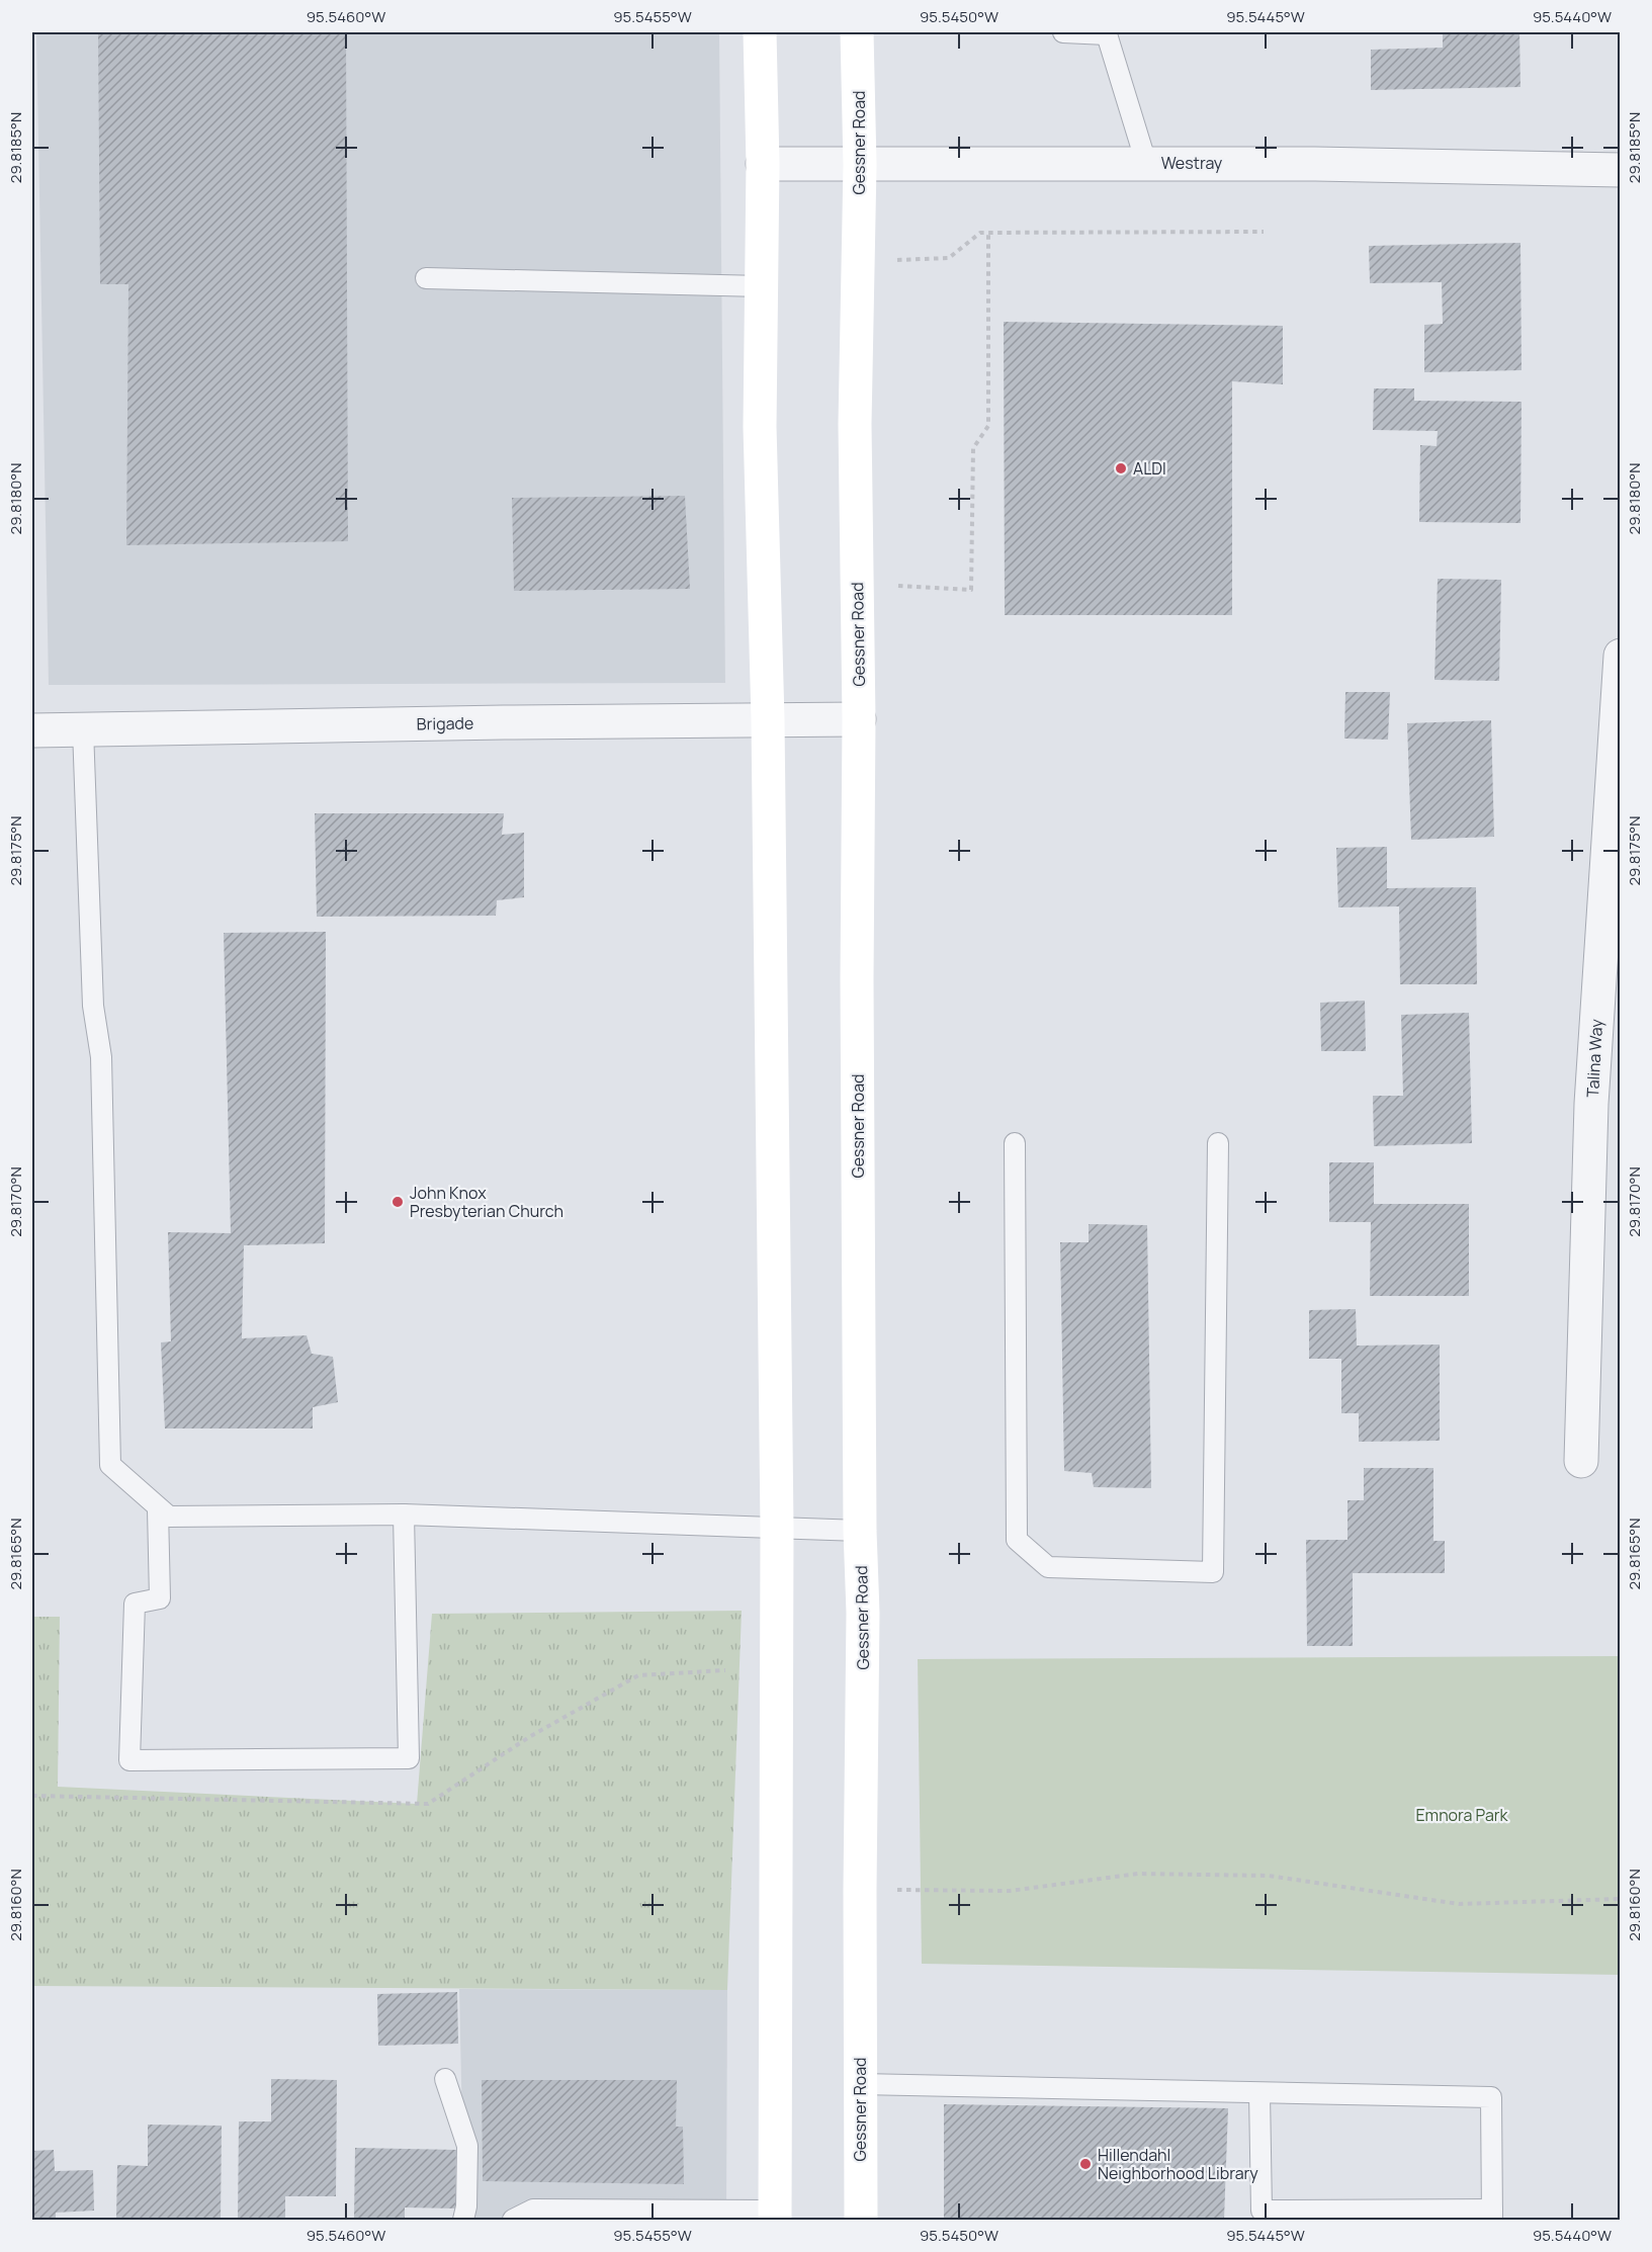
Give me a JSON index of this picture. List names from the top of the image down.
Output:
{
  "streets": {
    "main road": ["Gessner Road"],
    "street": ["Westray", "Brigade", "Talina Way"]
  },
  "crossings": [
    ["Gessner Road", "Westray"],
    ["Gessner Road", "Brigade"]
  ],
  "parks": ["Emnora Park"],
  "places": ["ALDI", "John Knox Presbyterian Church", "Hillendahl Neighborhood Library"],
  "coordinates": [
    "95.5460°W",
    "95.5455°W",
    "95.5450°W",
    "95.5445°W",
    "95.5440°W",
    "29.8185°N",
    "29.8180°N",
    "29.8175°N",
    "29.8170°N",
    "29.8165°N",
    "29.8160°N"
  ]
}
